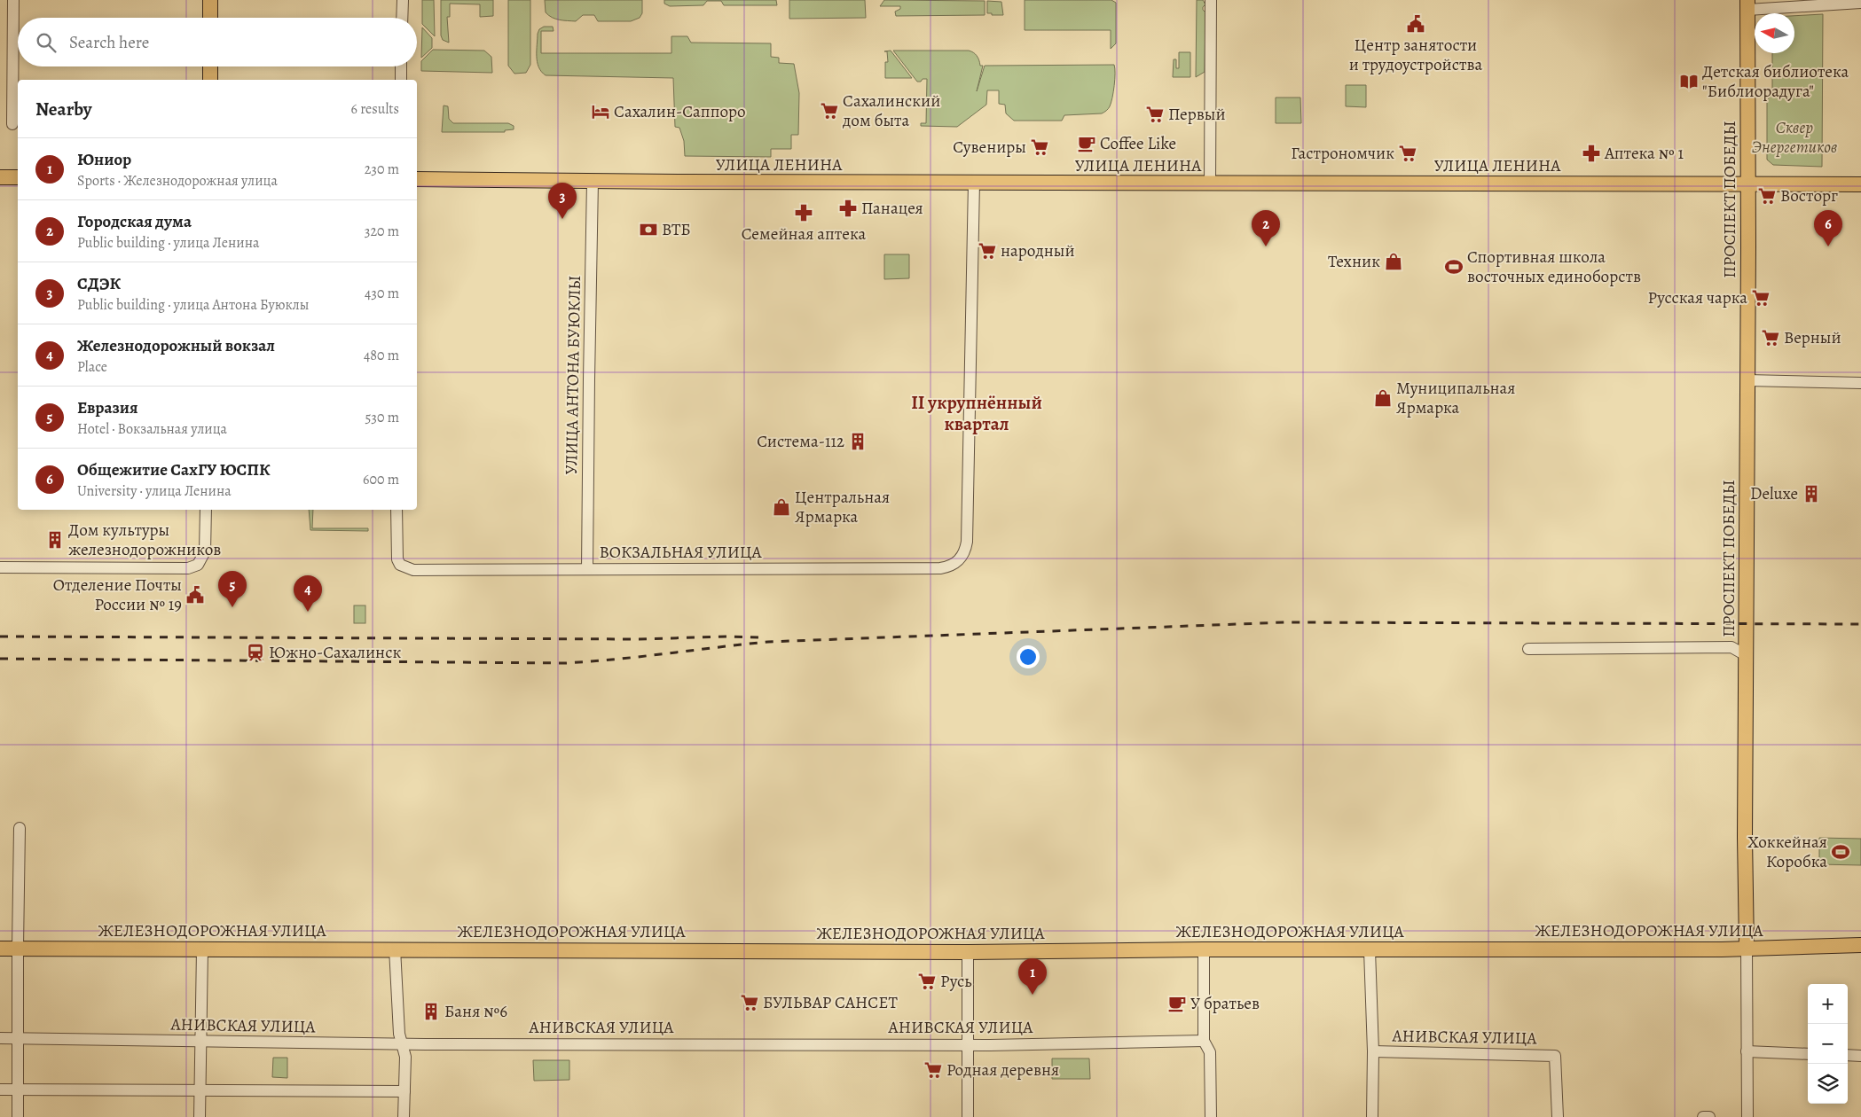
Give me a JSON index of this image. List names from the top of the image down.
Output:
{
  "streets": {
    "main road": ["УЛИЦА ЛЕНИНА", "ПРОСПЕКТ ПОБЕДЫ", "ЖЕЛЕЗНОДОРОЖНАЯ УЛИЦА"],
    "street": ["УЛИЦА АНТОНА БУЮКЛЫ", "ВОКЗАЛЬНАЯ УЛИЦА", "АНИВСКАЯ УЛИЦА"]
  },
  "crossings": [
    ["УЛИЦА ЛЕНИНА", "ПРОСПЕКТ ПОБЕДЫ"],
    ["УЛИЦА ЛЕНИНА", "УЛИЦА АНТОНА БУЮКЛЫ"],
    ["УЛИЦА ЛЕНИНА", "ВОКЗАЛЬНАЯ УЛИЦА"],
    ["ПРОСПЕКТ ПОБЕДЫ", "ЖЕЛЕЗНОДОРОЖНАЯ УЛИЦА"],
    ["УЛИЦА АНТОНА БУЮКЛЫ", "ВОКЗАЛЬНАЯ УЛИЦА"]
  ],
  "districts": ["II укрупнённый квартал"],
  "parks": ["Сквер Энергетиков"],
  "places": {
    "public building": ["Центр занятости и трудоустройства", "Отделение Почты России № 19"],
    "library": ["Детская библиотека \"Библиорадуга\""],
    "supermarket": [
      "Сахалинский дом быта",
      "Первый",
      "Сувениры",
      "Гастрономчик",
      "Восторг",
      "народный",
      "Русская чарка",
      "Верный",
      "Русь",
      "БУЛЬВАР САНСЕТ",
      "Родная деревня"
    ],
    "hotel": ["Сахалин-Саппоро"],
    "cafe": ["Coffee Like", "У братьев"],
    "pharmacy": ["Аптека № 1", "Панацея", "Семейная аптека"],
    "bank": ["ВТБ"],
    "shop": ["Техник", "Муниципальная Ярмарка", "Центральная Ярмарка"],
    "sports": ["Спортивная школа восточных единоборств", "Хоккейная Коробка"],
    "building": [
      "Система-112",
      "Deluxe",
      "Дом культуры железнодорожников",
      "Баня №6"
    ],
    "station": ["Южно-Сахалинск"]
  },
  "north": "left",
  "page": {
    "search": "Search here",
    "heading": ["Nearby", "6 results"],
    "list": [
      {
        "mark": "1",
        "name": "Юниор",
        "note": "Sports · Железнодорожная улица",
        "value": "230 m"
      },
      {
        "mark": "2",
        "name": "Городская дума",
        "note": "Public building · улица Ленина",
        "value": "320 m"
      },
      {
        "mark": "3",
        "name": "СДЭК",
        "note": "Public building · улица Антона Буюклы",
        "value": "430 m"
      },
      {
        "mark": "4",
        "name": "Железнодорожный вокзал",
        "note": "Place",
        "value": "480 m"
      },
      {
        "mark": "5",
        "name": "Евразия",
        "note": "Hotel · Вокзальная улица",
        "value": "530 m"
      },
      {
        "mark": "6",
        "name": "Общежитие СахГУ ЮСПК",
        "note": "University · улица Ленина",
        "value": "600 m"
      }
    ],
    "pins": [
      "3",
      "2",
      "6",
      "5",
      "4",
      "1"
    ],
    "map_buttons": ["+", "−"]
  }
}
